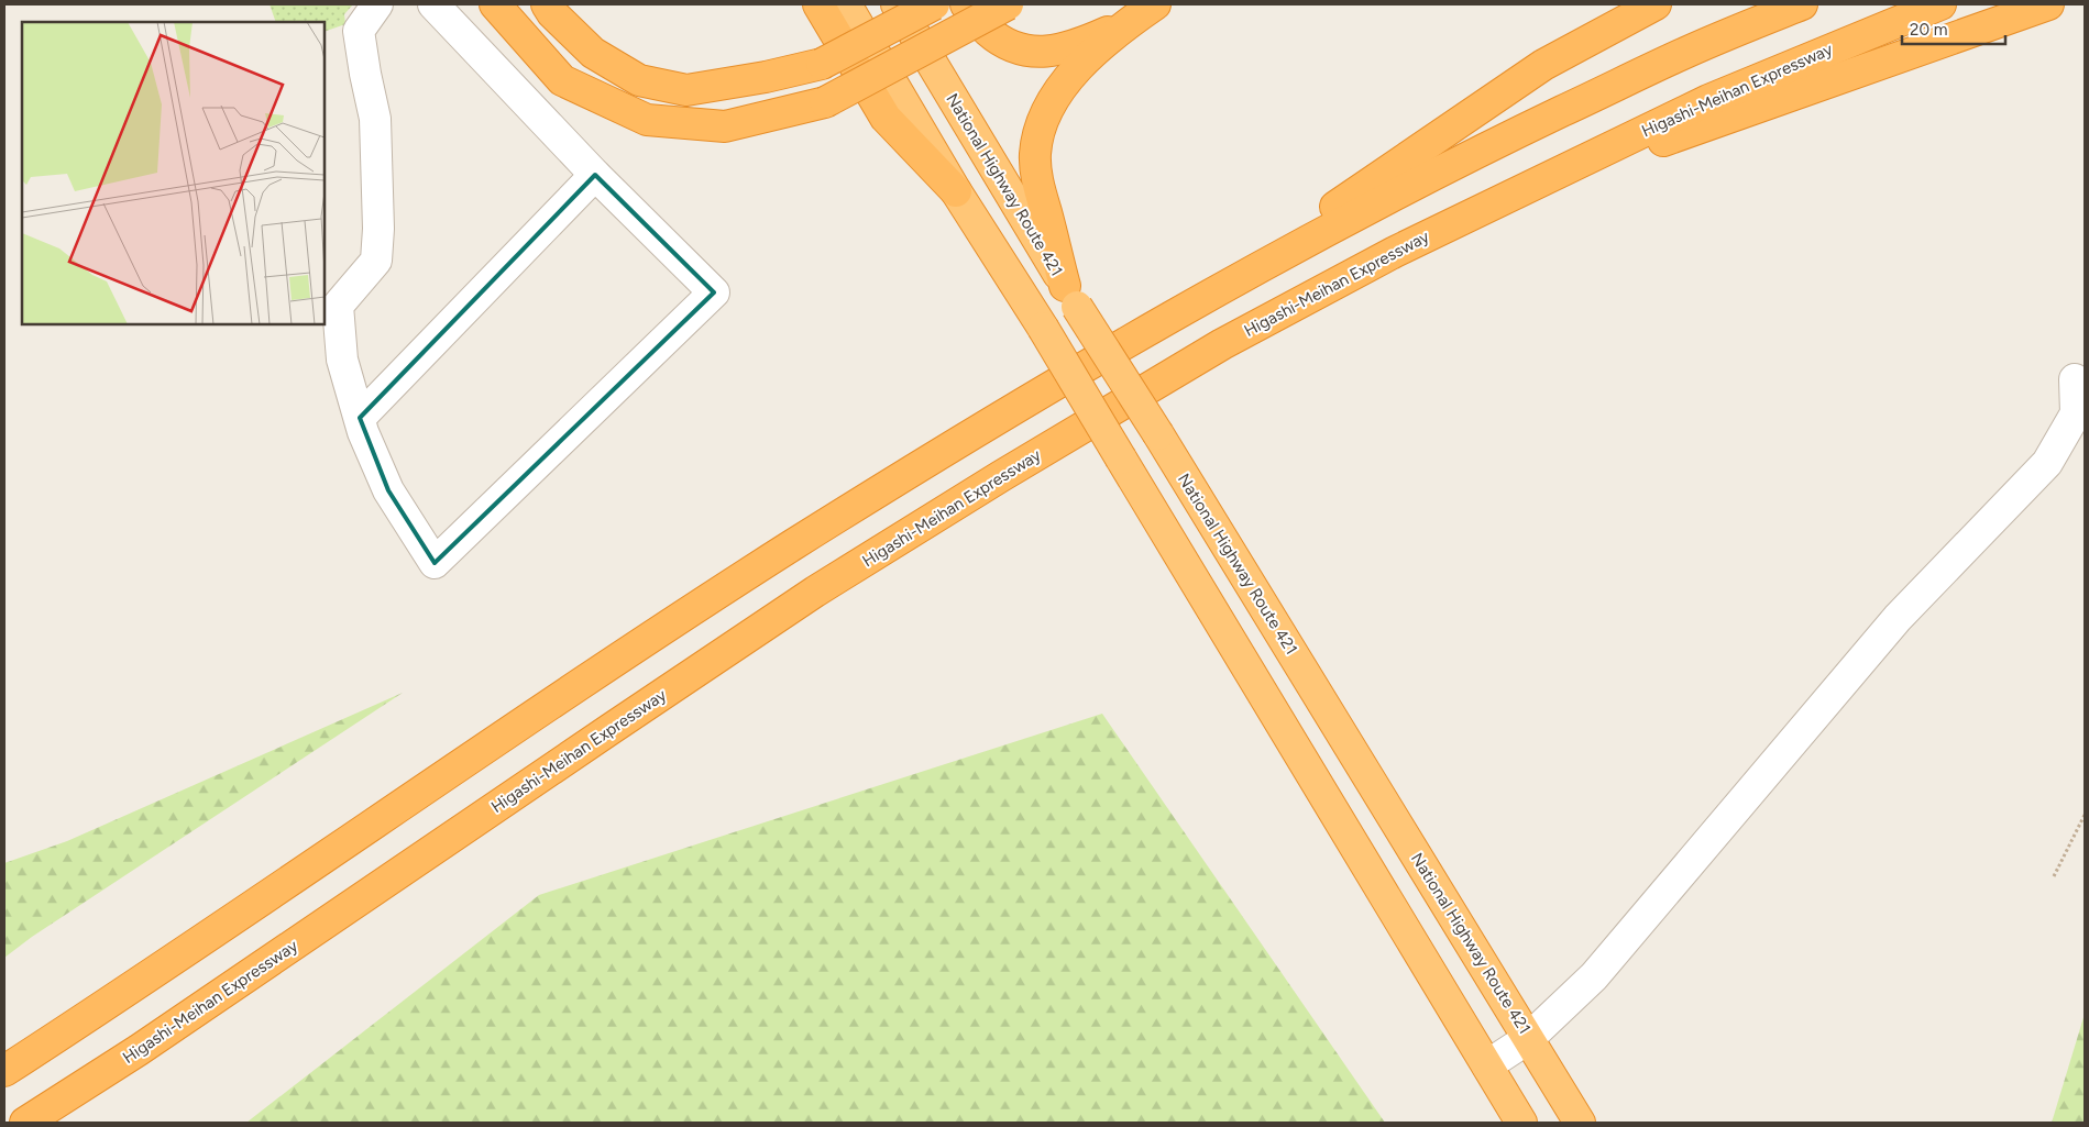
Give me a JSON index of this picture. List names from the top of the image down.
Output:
{
  "streets": {
    "highway": ["Higashi-Meihan Expressway", "National Highway Route 421"]
  },
  "scale_bar": "20 m"
}
